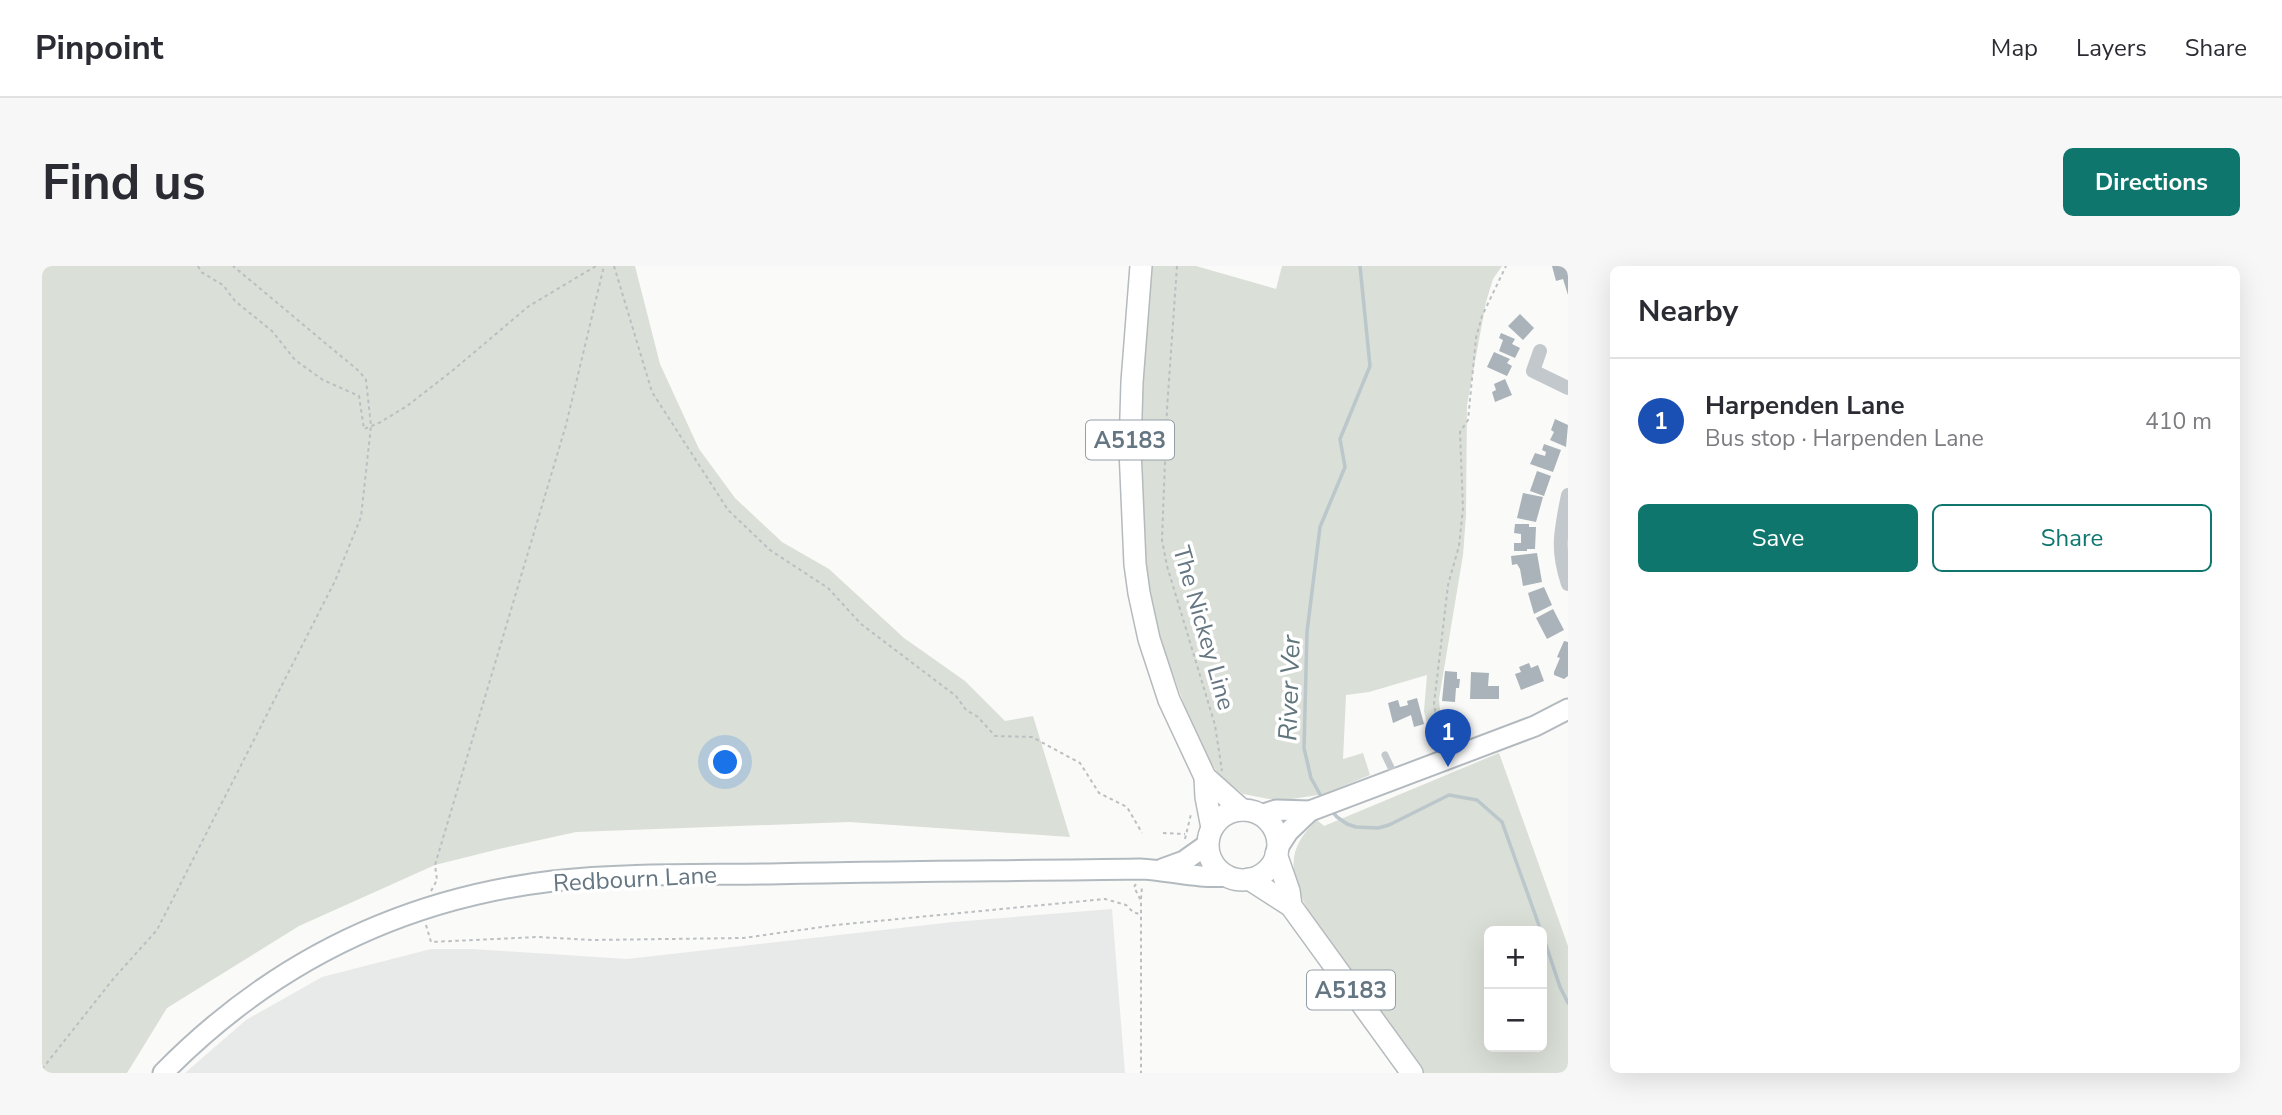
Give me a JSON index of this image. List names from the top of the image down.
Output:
{
  "streets": {
    "main road": ["A5183", "Redbourn Lane"],
    "path": ["The Nickey Line"]
  },
  "crossings": [
    ["A5183", "The Nickey Line"],
    ["A5183", "Redbourn Lane"]
  ],
  "water": ["River Ver"],
  "page": {
    "header": "Pinpoint",
    "nav": ["Map", "Layers", "Share"],
    "buttons": [
      "Directions",
      ["Save", "Share"]
    ],
    "title": "Find us",
    "heading": "Nearby",
    "list": [
      {
        "mark": "1",
        "name": "Harpenden Lane",
        "note": "Bus stop · Harpenden Lane",
        "value": "410 m"
      }
    ],
    "pins": "1",
    "map_buttons": ["+", "−"]
  }
}
